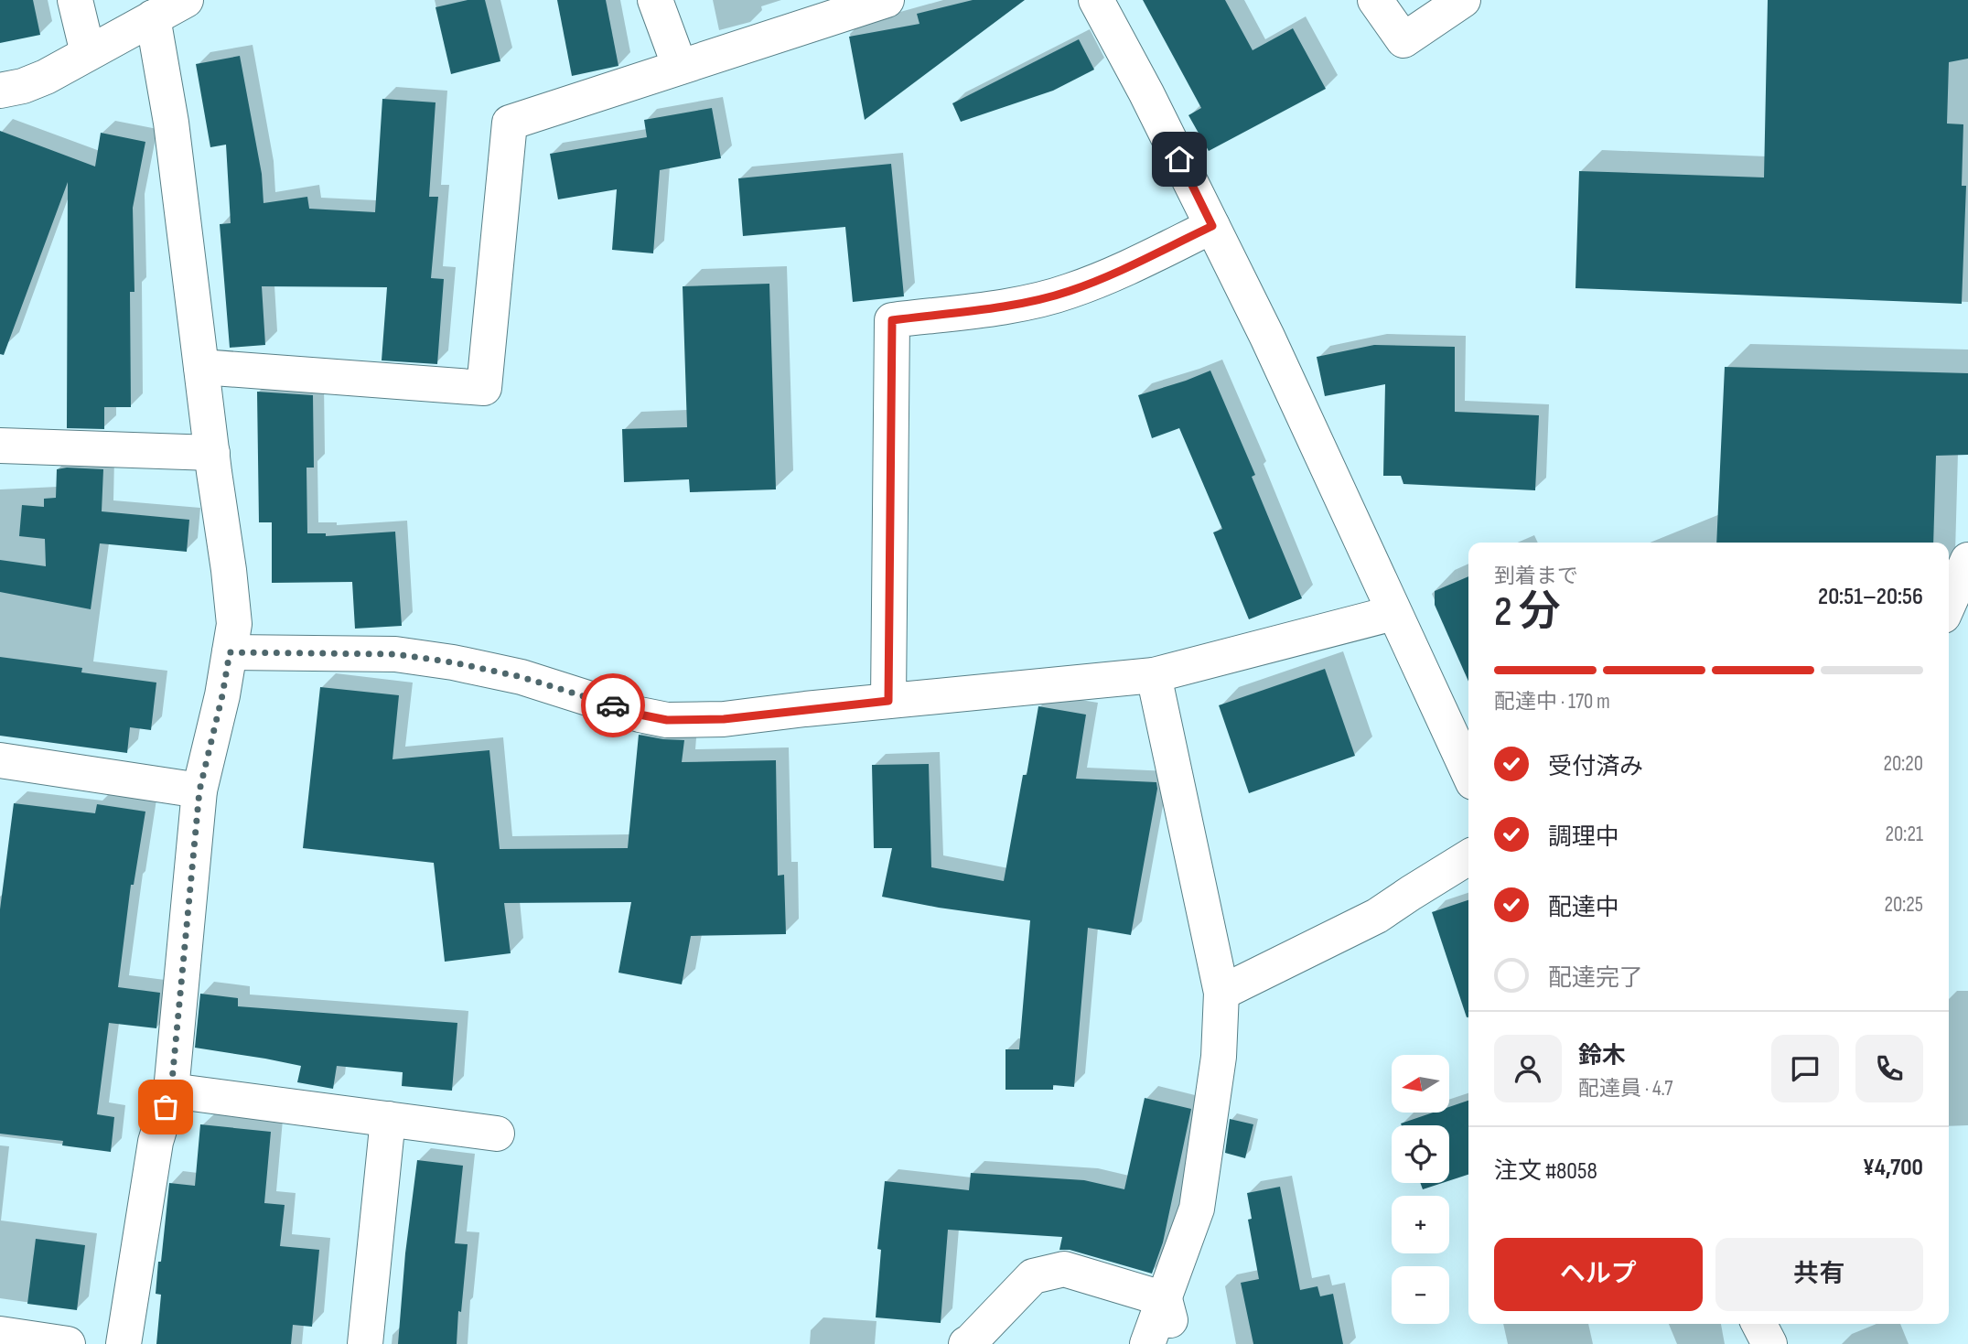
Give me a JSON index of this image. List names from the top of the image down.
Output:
{
  "north": "left",
  "page": {
    "heading": ["2 分", "到着まで", "20:51–20:56"],
    "panel": [
      "鈴木",
      "配達員 · 4.7",
      "注文 #8058",
      "¥4,700"
    ],
    "bar": "配達中 · 170 m",
    "list": [
      ["受付済み", "20:20"],
      ["調理中", "20:21"],
      ["配達中", "20:25"],
      "配達完了"
    ],
    "map_buttons": ["+", "−"],
    "buttons": ["ヘルプ", "共有"]
  }
}
